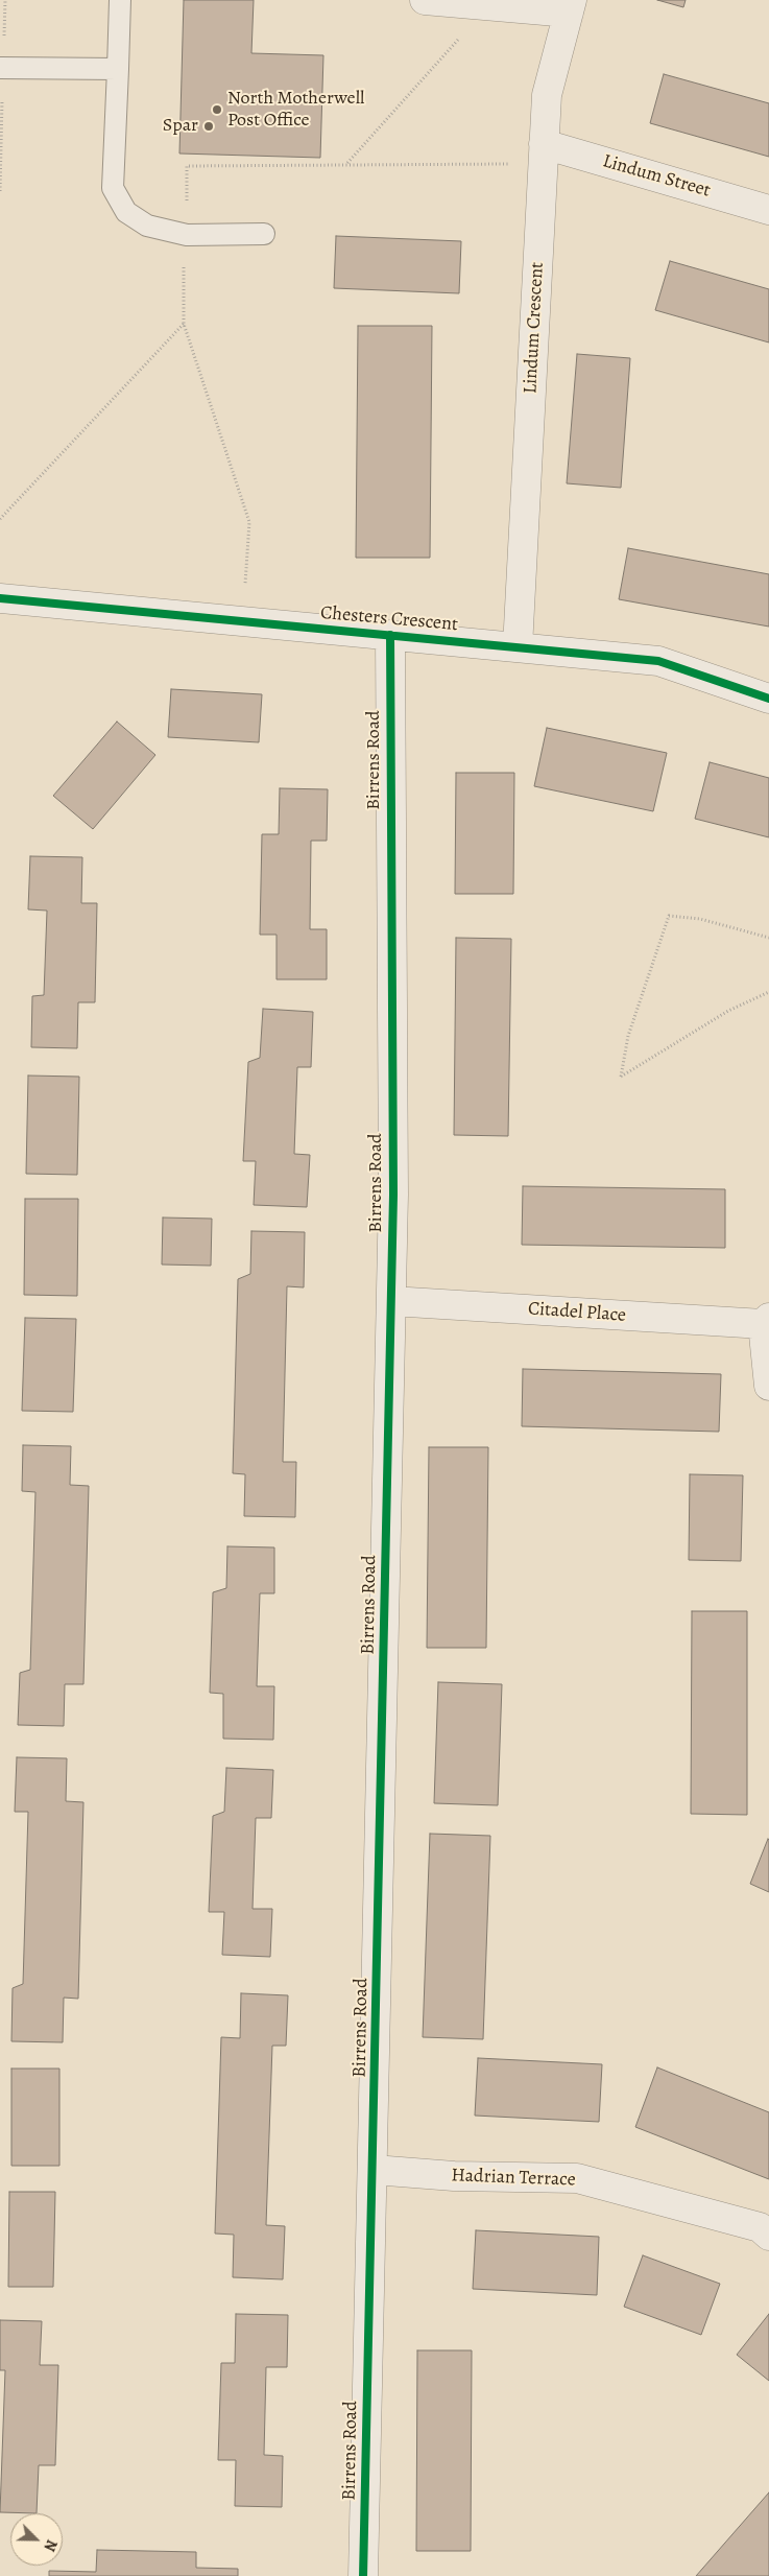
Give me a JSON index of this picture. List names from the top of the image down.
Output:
{
  "streets": {
    "street": [
      "Lindum Street",
      "Lindum Crescent",
      "Chesters Crescent",
      "Birrens Road",
      "Citadel Place",
      "Hadrian Terrace"
    ]
  },
  "crossings": [
    ["Lindum Street", "Lindum Crescent"],
    ["Lindum Crescent", "Chesters Crescent"],
    ["Chesters Crescent", "Birrens Road"],
    ["Birrens Road", "Citadel Place"],
    ["Birrens Road", "Hadrian Terrace"]
  ],
  "places": ["North Motherwell Post Office", "Spar"],
  "north": "bottom right"
}
